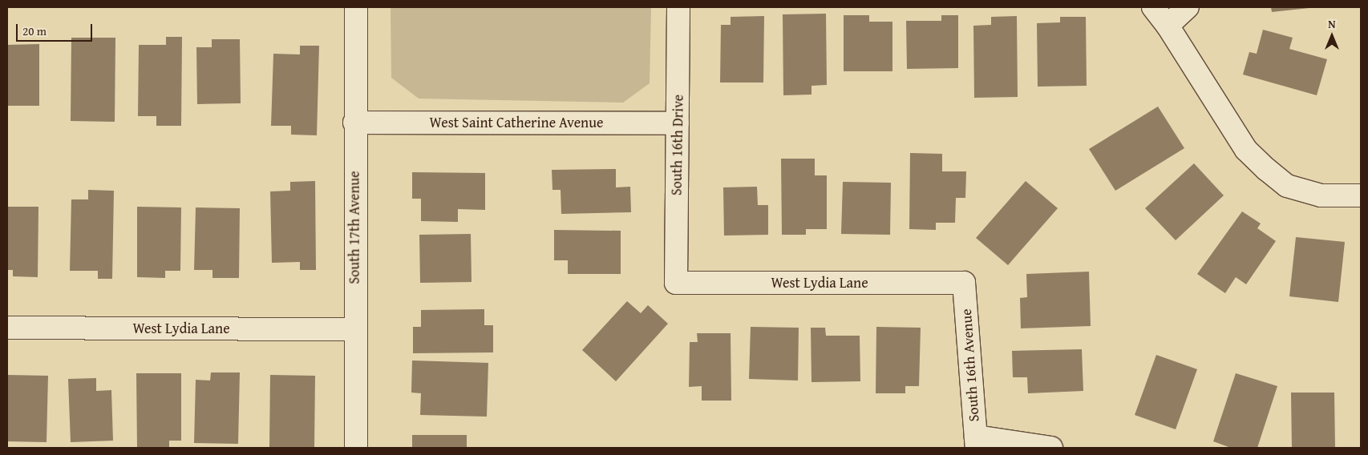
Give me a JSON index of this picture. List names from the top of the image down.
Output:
{
  "streets": {
    "street": [
      "West Saint Catherine Avenue",
      "South 16th Drive",
      "South 17th Avenue",
      "West Lydia Lane",
      "South 16th Avenue"
    ]
  },
  "crossings": [
    ["West Saint Catherine Avenue", "South 16th Drive"],
    ["West Saint Catherine Avenue", "South 17th Avenue"],
    ["South 16th Drive", "West Lydia Lane"],
    ["South 17th Avenue", "West Lydia Lane"],
    ["West Lydia Lane", "South 16th Avenue"]
  ],
  "scale_bar": "20 m",
  "north": "top"
}
